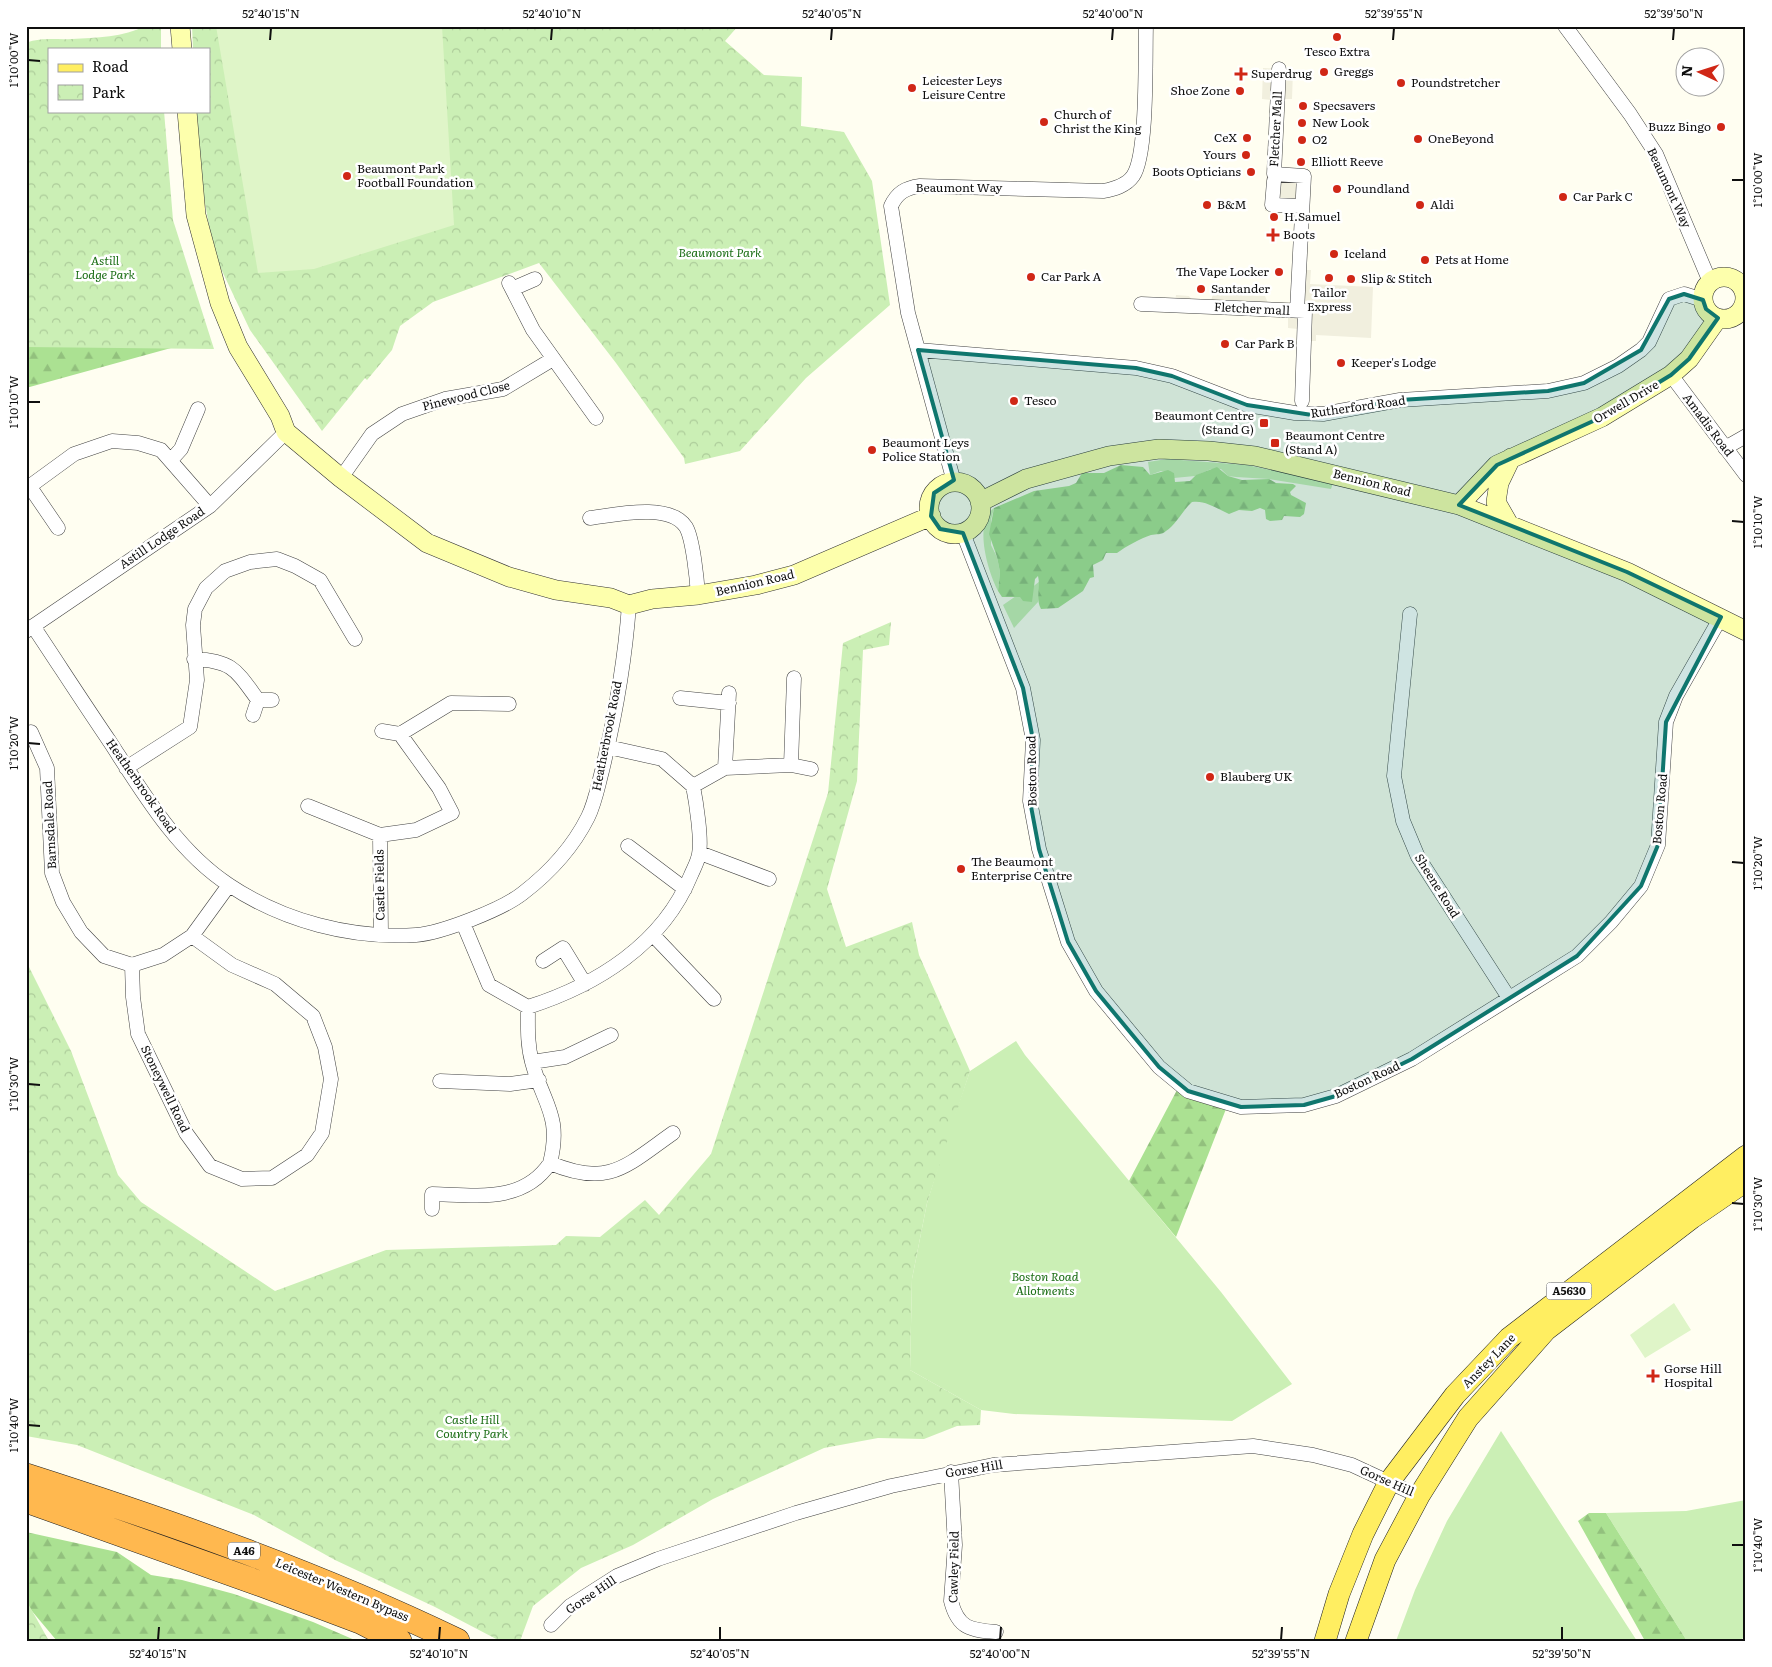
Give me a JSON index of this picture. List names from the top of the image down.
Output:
{
  "streets": {
    "highway": ["A46", "Leicester Western Bypass"],
    "main road": ["A5630", "Anstey Lane"],
    "street": [
      "Fletcher Mall",
      "Beaumont Way",
      "Fletcher mall",
      "Pinewood Close",
      "Orwell Drive",
      "Rutherford Road",
      "Amadis Road",
      "Bennion Road",
      "Astill Lodge Road",
      "Heatherbrook Road",
      "Boston Road",
      "Barnsdale Road",
      "Castle Fields",
      "Sheene Road",
      "Stoneywell Road",
      "Gorse Hill",
      "Cawley Field"
    ]
  },
  "crossings": [
    ["Fletcher Mall", "Fletcher mall"],
    ["Beaumont Way", "Orwell Drive"],
    ["Beaumont Way", "Rutherford Road"],
    ["Beaumont Way", "Bennion Road"],
    ["Beaumont Way", "Boston Road"],
    ["Orwell Drive", "Rutherford Road"],
    ["Orwell Drive", "Amadis Road"],
    ["Orwell Drive", "Bennion Road"],
    ["Bennion Road", "Heatherbrook Road"],
    ["Bennion Road", "Boston Road"],
    ["Astill Lodge Road", "Heatherbrook Road"],
    ["Heatherbrook Road", "Castle Fields"],
    ["Boston Road", "Sheene Road"],
    ["Barnsdale Road", "Stoneywell Road"],
    ["Anstey Lane", "Gorse Hill"],
    ["Gorse Hill", "Cawley Field"]
  ],
  "parks": [
    "Beaumont Park",
    "Astill Lodge Park",
    "Boston Road Allotments",
    "Castle Hill Country Park"
  ],
  "places": {
    "other": [
      "Tesco Extra",
      "Greggs",
      "Poundstretcher",
      "Leicester Leys Leisure Centre",
      "Shoe Zone",
      "Specsavers",
      "Church of Christ the King",
      "New Look",
      "Buzz Bingo",
      "CeX",
      "OneBeyond",
      "O2",
      "Yours",
      "Elliott Reeve",
      "Boots Opticians",
      "Beaumont Park Football Foundation",
      "Poundland",
      "Car Park C",
      "B&M",
      "Aldi",
      "H.Samuel",
      "Iceland",
      "Pets at Home",
      "The Vape Locker",
      "Car Park A",
      "Tailor Express",
      "Slip & Stitch",
      "Santander",
      "Car Park B",
      "Keeper's Lodge",
      "Tesco",
      "Beaumont Leys Police Station",
      "Blauberg UK",
      "The Beaumont Enterprise Centre"
    ],
    "health": ["Superdrug", "Boots", "Gorse Hill Hospital"],
    "transit": ["Beaumont Centre (Stand G)", "Beaumont Centre (Stand A)"]
  },
  "legend": ["Road", "Park"],
  "north": "left",
  "coordinates": [
    "52°40'15\"N",
    "52°40'10\"N",
    "52°40'05\"N",
    "52°40'00\"N",
    "52°39'55\"N",
    "52°39'50\"N",
    "1°10'00\"W",
    "1°10'10\"W",
    "1°10'20\"W",
    "1°10'30\"W",
    "1°10'40\"W"
  ]
}
